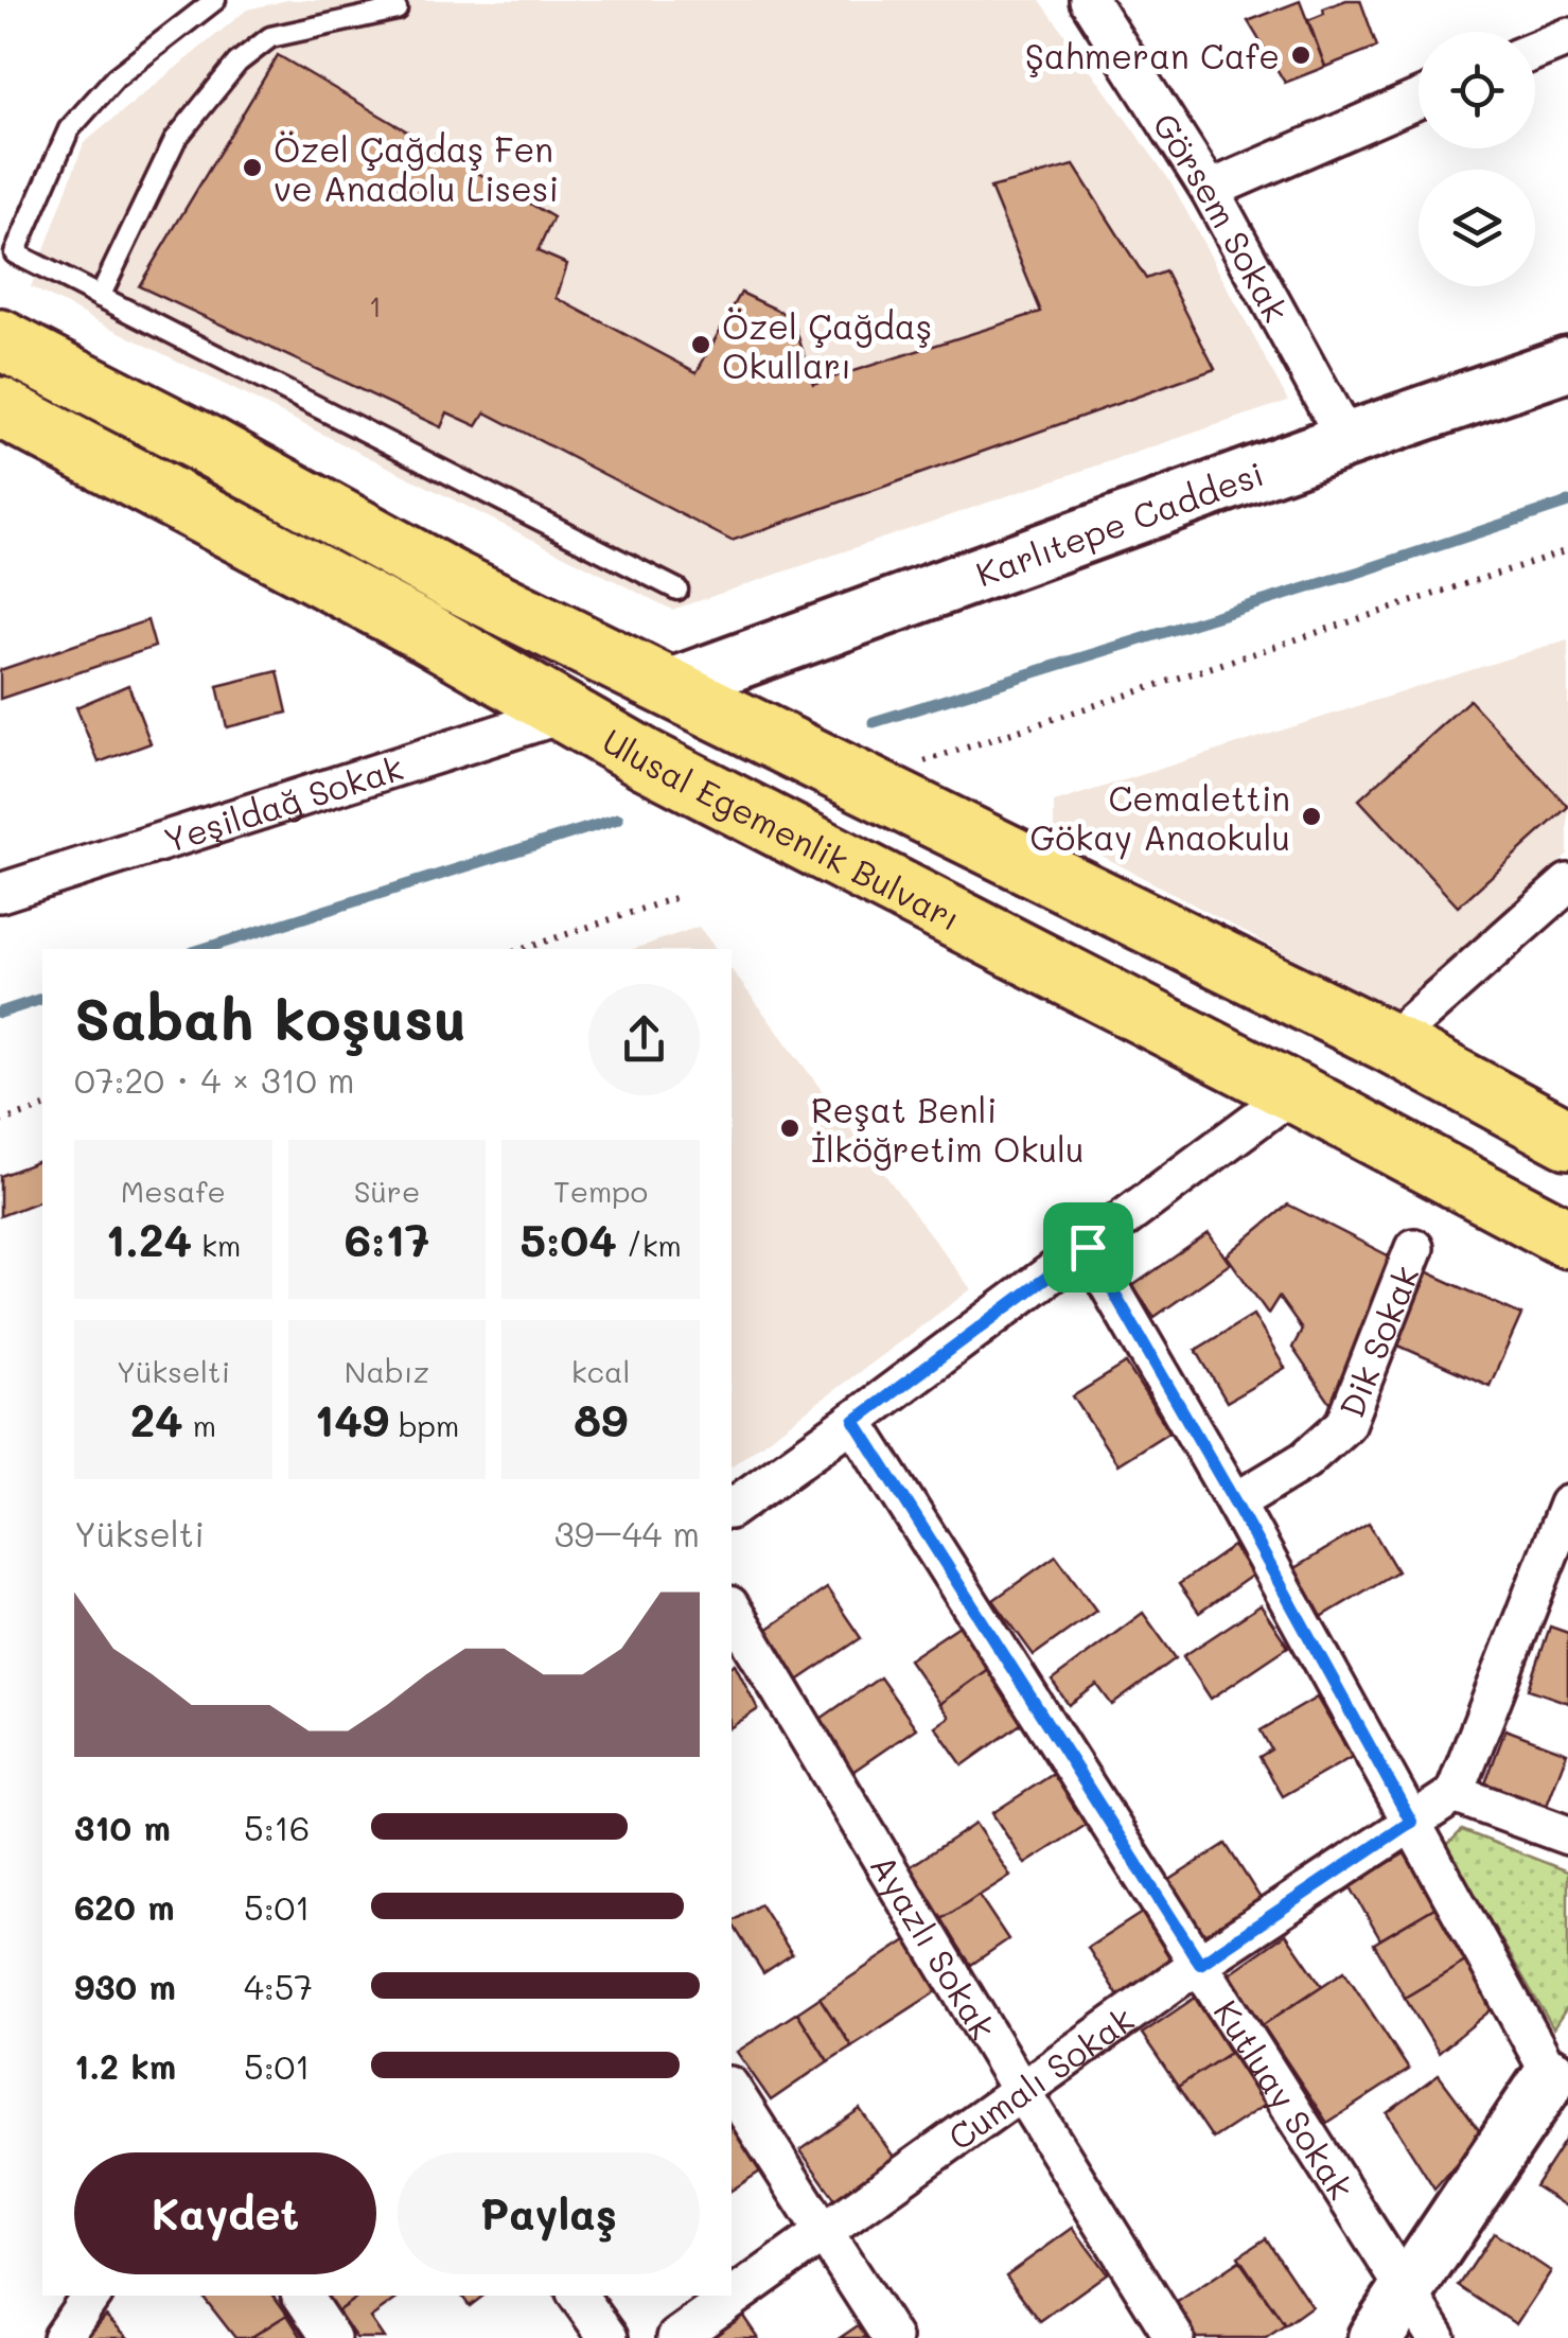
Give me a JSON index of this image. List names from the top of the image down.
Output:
{
  "streets": {
    "main road": ["Ulusal Egemenlik Bulvarı"],
    "street": [
      "Görsem Sokak",
      "Karlıtepe Caddesi",
      "Yeşildağ Sokak",
      "Dik Sokak",
      "Ayazlı Sokak",
      "Cumalı Sokak",
      "Kutluay Sokak"
    ]
  },
  "crossings": [
    ["Görsem Sokak", "Karlıtepe Caddesi"],
    ["Karlıtepe Caddesi", "Ulusal Egemenlik Bulvarı"],
    ["Yeşildağ Sokak", "Ulusal Egemenlik Bulvarı"],
    ["Ayazlı Sokak", "Cumalı Sokak"],
    ["Cumalı Sokak", "Kutluay Sokak"]
  ],
  "places": [
    "Şahmeran Cafe",
    "Özel Çağdaş Fen ve Anadolu Lisesi",
    "Özel Çağdaş Okulları",
    "Cemalettin Gökay Anaokulu",
    "Reşat Benli İlköğretim Okulu"
  ],
  "house_numbers": ["1"],
  "page": {
    "heading": ["Sabah koşusu", "07:20 · 4 × 310 m"],
    "stats": [
      ["Mesafe", "1.24 km"],
      ["Süre", "6:17"],
      ["Tempo", "5:04 /km"],
      ["Yükselti", "24 m"],
      ["Nabız", "149 bpm"],
      ["kcal", "89"]
    ],
    "chart": ["Yükselti", "39–44 m"],
    "list": [
      {
        "name": "310 m",
        "note": "5:16"
      },
      {
        "name": "620 m",
        "note": "5:01"
      },
      {
        "name": "930 m",
        "note": "4:57"
      },
      {
        "name": "1.2 km",
        "note": "5:01"
      }
    ],
    "buttons": ["Kaydet", "Paylaş"]
  }
}
